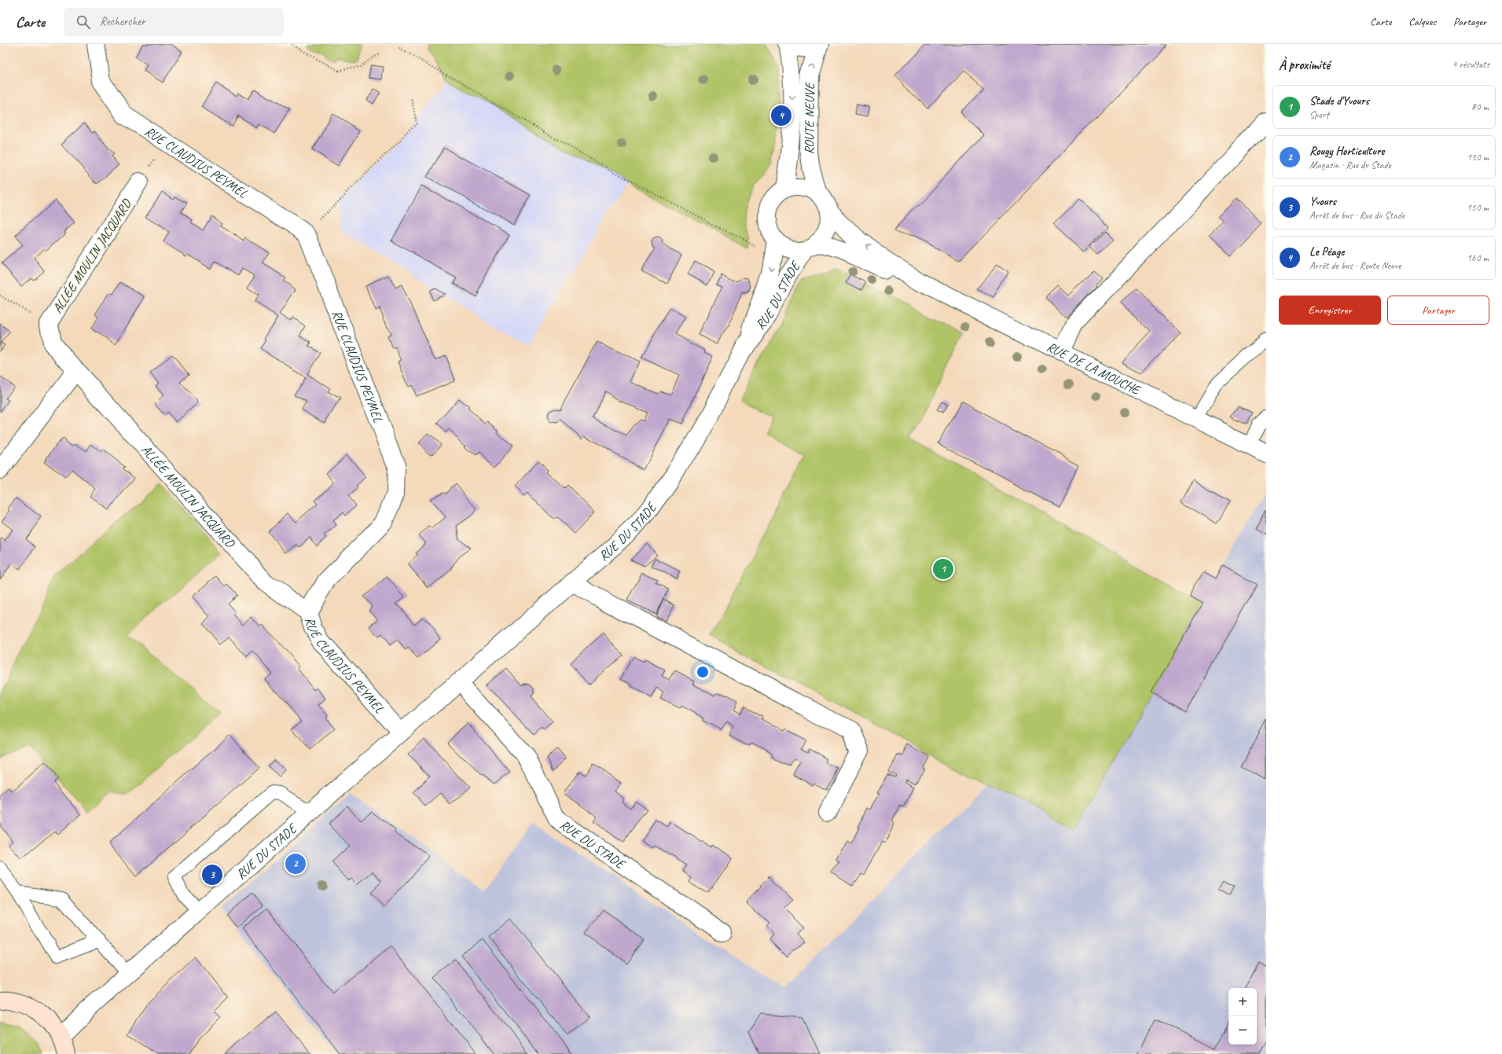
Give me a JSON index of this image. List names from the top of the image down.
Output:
{
  "streets": {
    "street": [
      "ROUTE NEUVE",
      "RUE CLAUDIUS PEYMEL",
      "ALLÉE MOULIN JACQUARD",
      "RUE DU STADE",
      "RUE DE LA MOUCHE"
    ]
  },
  "crossings": [
    ["ROUTE NEUVE", "RUE DU STADE"],
    ["ROUTE NEUVE", "RUE DE LA MOUCHE"],
    ["RUE CLAUDIUS PEYMEL", "ALLÉE MOULIN JACQUARD"],
    ["RUE CLAUDIUS PEYMEL", "RUE DU STADE"],
    ["RUE DU STADE", "RUE DE LA MOUCHE"]
  ],
  "page": {
    "header": "Carte",
    "search": "Rechercher",
    "nav": ["Carte", "Calques", "Partager"],
    "heading": ["À proximité", "4 résultats"],
    "list": [
      {
        "mark": "1",
        "name": "Stade d'Yvours",
        "note": "Sport",
        "value": "80 m"
      },
      {
        "mark": "2",
        "name": "Rougy Horticulture",
        "note": "Magasin · Rue du Stade",
        "value": "130 m"
      },
      {
        "mark": "3",
        "name": "Yvours",
        "note": "Arrêt de bus · Rue du Stade",
        "value": "150 m"
      },
      {
        "mark": "4",
        "name": "Le Péage",
        "note": "Arrêt de bus · Route Neuve",
        "value": "160 m"
      }
    ],
    "pins": [
      "4",
      "1",
      "2",
      "3"
    ],
    "buttons": ["Enregistrer", "Partager"],
    "map_buttons": ["+", "−"]
  }
}
